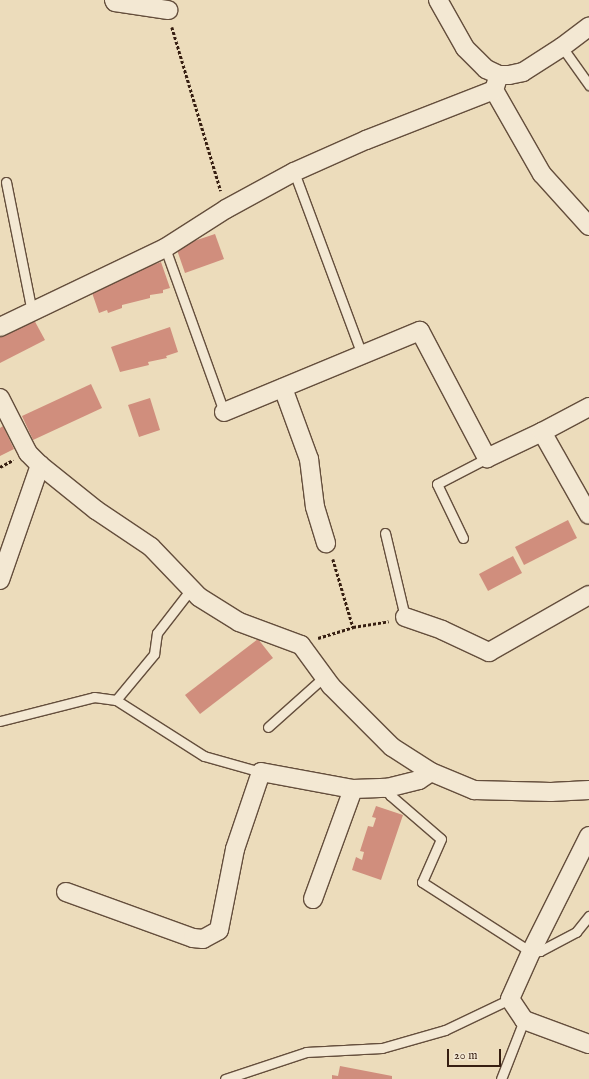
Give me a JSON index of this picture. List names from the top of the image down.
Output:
{
  "scale_bar": "20 m"
}
